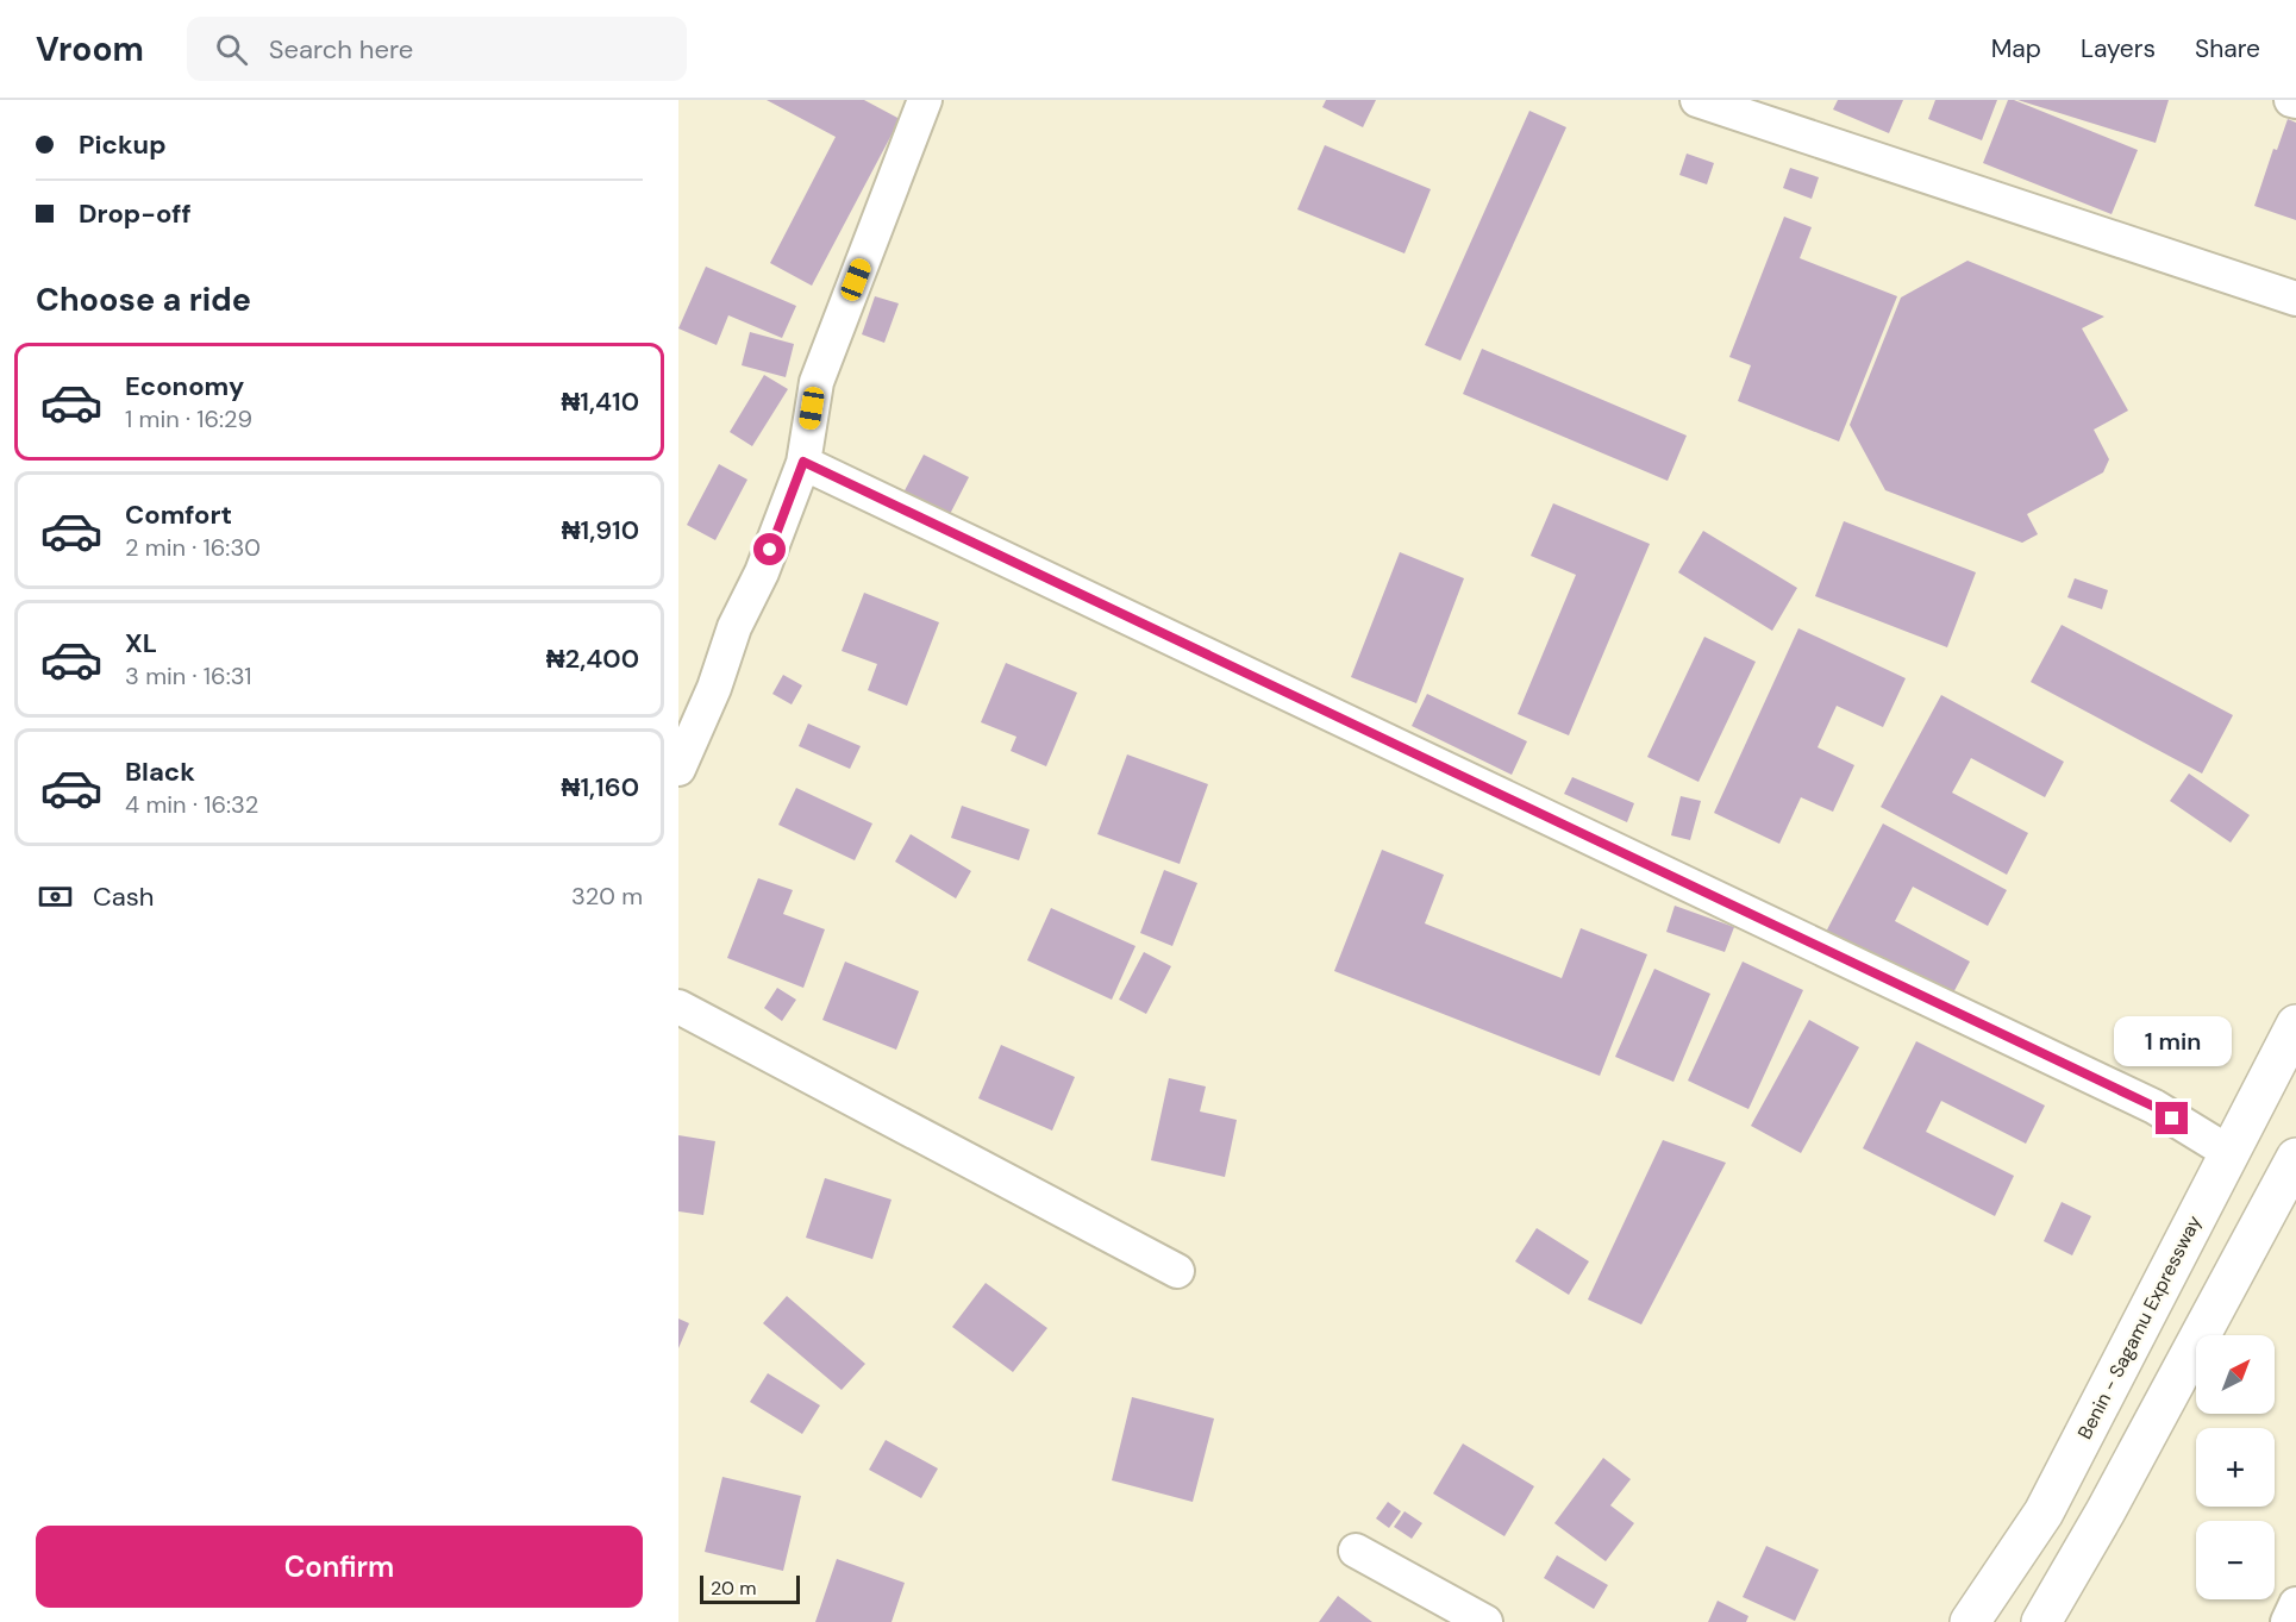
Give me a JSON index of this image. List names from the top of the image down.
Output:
{
  "streets": {
    "highway": ["Benin - Sagamu Expressway"]
  },
  "scale_bar": "20 m",
  "north": "top right",
  "page": {
    "header": "Vroom",
    "search": "Search here",
    "nav": ["Map", "Layers", "Share"],
    "banner": ["Pickup", "Drop-off"],
    "heading": "Choose a ride",
    "list": [
      {
        "name": "Economy",
        "note": "1 min · 16:29",
        "value": "₦1,410"
      },
      {
        "name": "Comfort",
        "note": "2 min · 16:30",
        "value": "₦1,910"
      },
      {
        "name": "XL",
        "note": "3 min · 16:31",
        "value": "₦2,400"
      },
      {
        "name": "Black",
        "note": "4 min · 16:32",
        "value": "₦1,160"
      }
    ],
    "pay": ["Cash", "320 m"],
    "bubble": "1 min",
    "map_buttons": ["+", "−"],
    "buttons": "Confirm",
    "scale": "20 m"
  }
}
